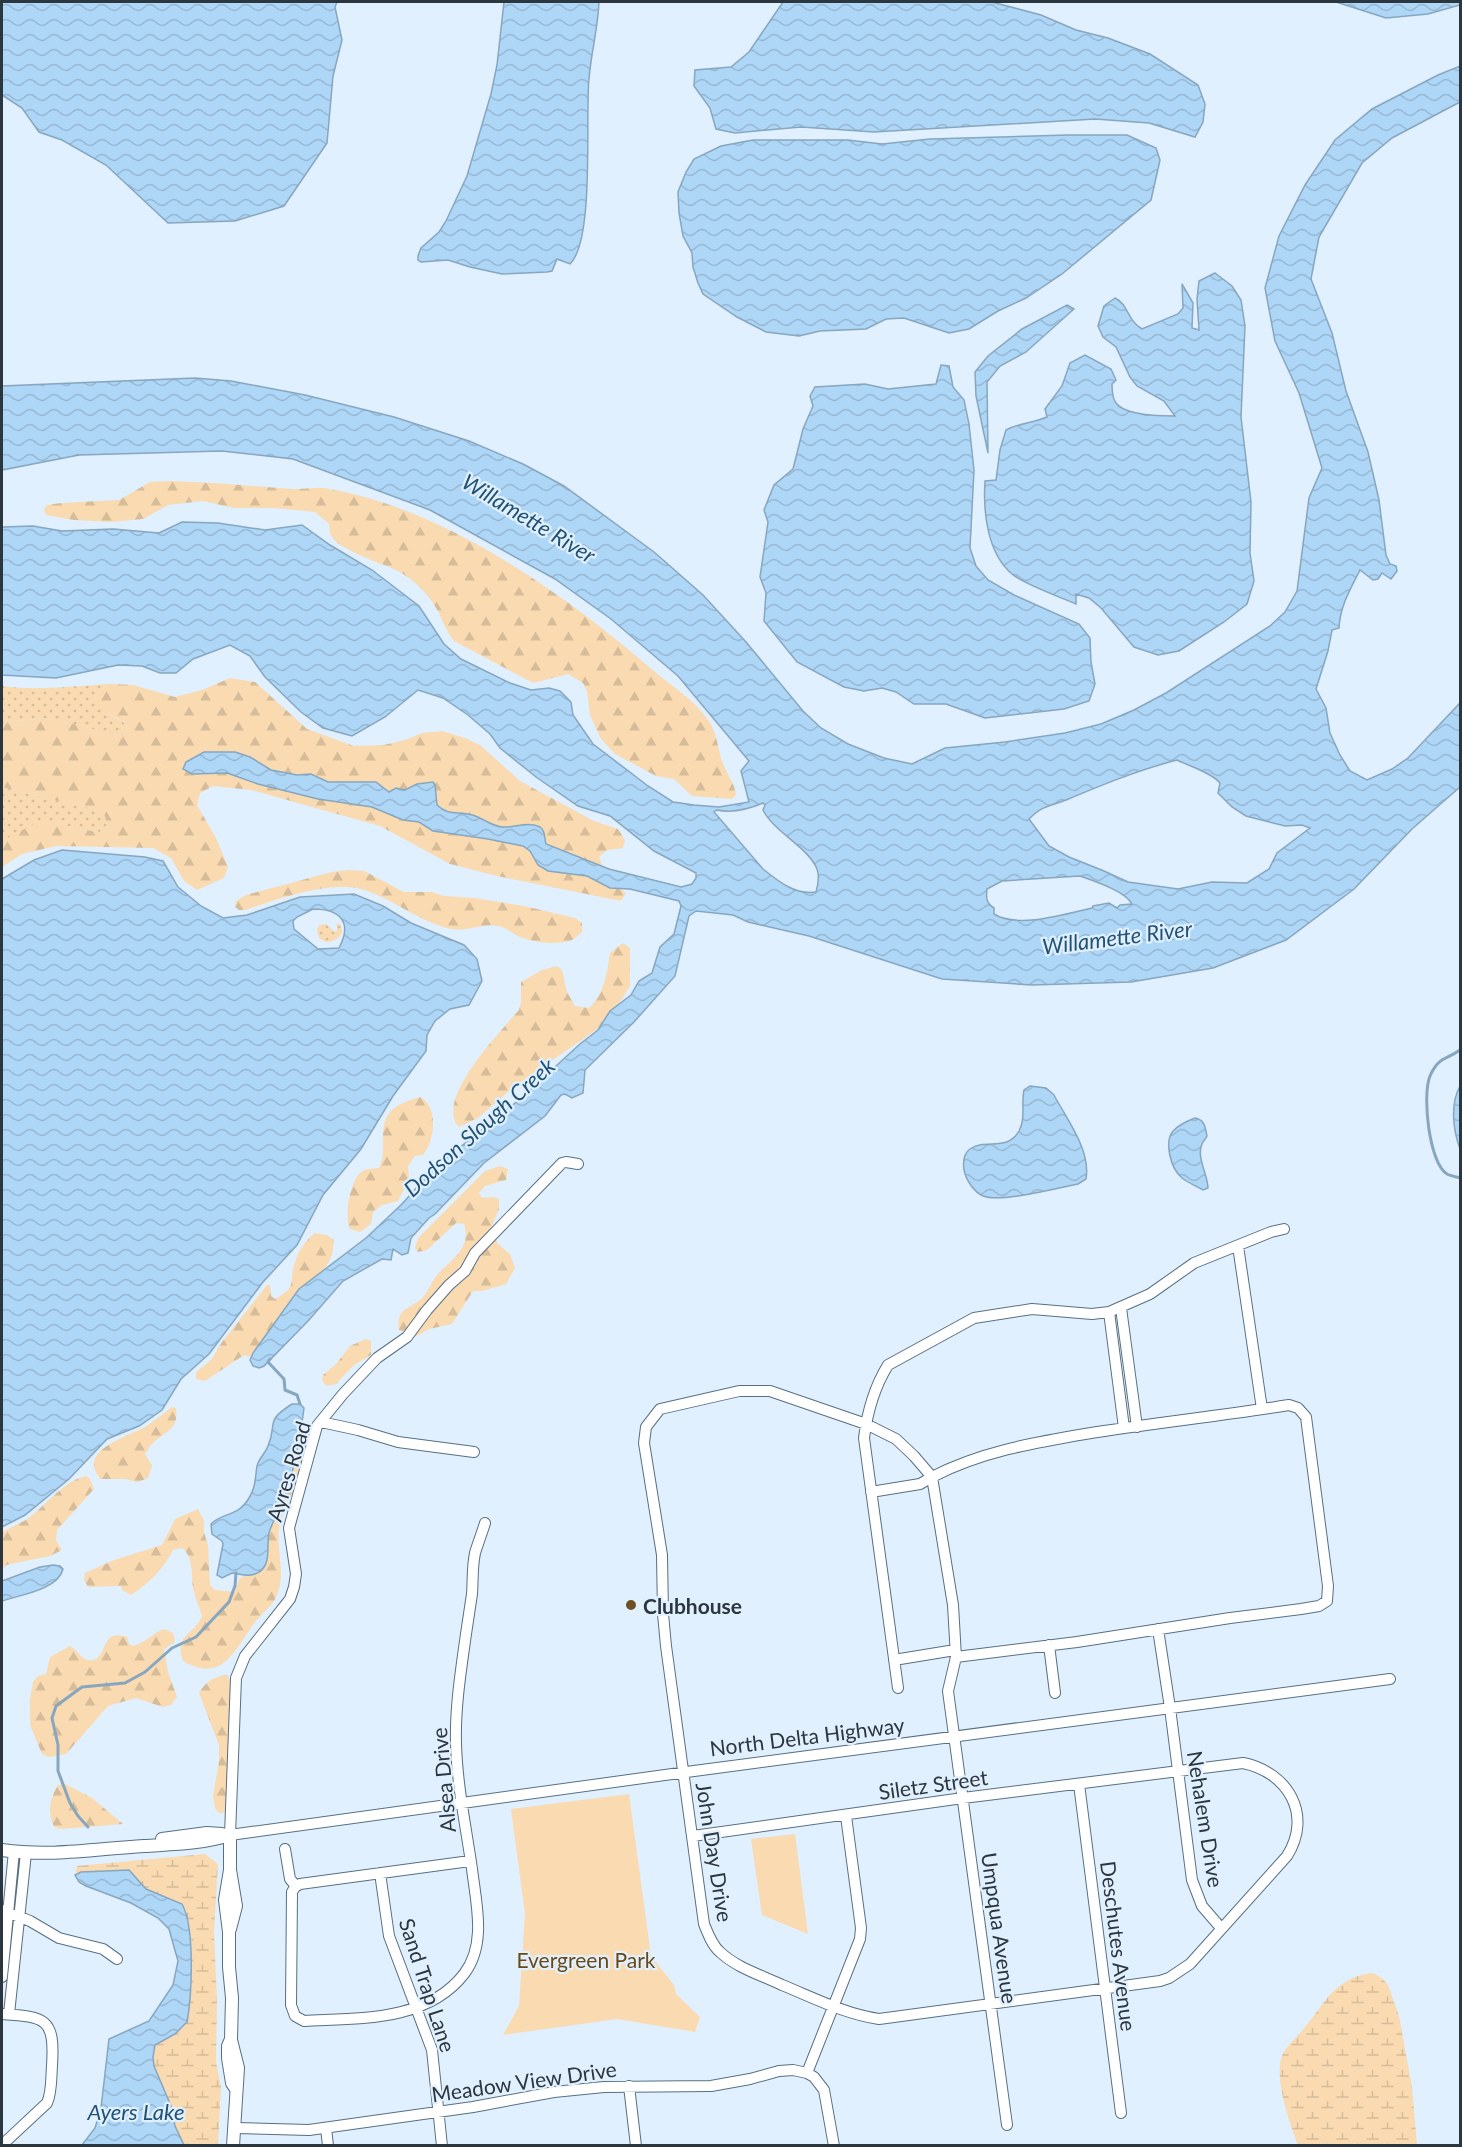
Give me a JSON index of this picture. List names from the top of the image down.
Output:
{
  "streets": {
    "street": [
      "Ayres Road",
      "North Delta Highway",
      "Alsea Drive",
      "Siletz Street",
      "Nehalem Drive",
      "John Day Drive",
      "Umpqua Avenue",
      "Deschutes Avenue",
      "Sand Trap Lane",
      "Meadow View Drive"
    ]
  },
  "crossings": [
    ["Ayres Road", "North Delta Highway"],
    ["Ayres Road", "Meadow View Drive"],
    ["North Delta Highway", "Alsea Drive"],
    ["North Delta Highway", "Nehalem Drive"],
    ["North Delta Highway", "John Day Drive"],
    ["North Delta Highway", "Umpqua Avenue"],
    ["Alsea Drive", "Sand Trap Lane"],
    ["Siletz Street", "Nehalem Drive"],
    ["Siletz Street", "John Day Drive"],
    ["Siletz Street", "Umpqua Avenue"],
    ["Siletz Street", "Deschutes Avenue"],
    ["Nehalem Drive", "John Day Drive"],
    ["John Day Drive", "Umpqua Avenue"],
    ["John Day Drive", "Deschutes Avenue"],
    ["Sand Trap Lane", "Meadow View Drive"]
  ],
  "water": ["Willamette River", "Dodson Slough Creek", "Ayers Lake"],
  "parks": ["Evergreen Park"],
  "places": ["Clubhouse"]
}
